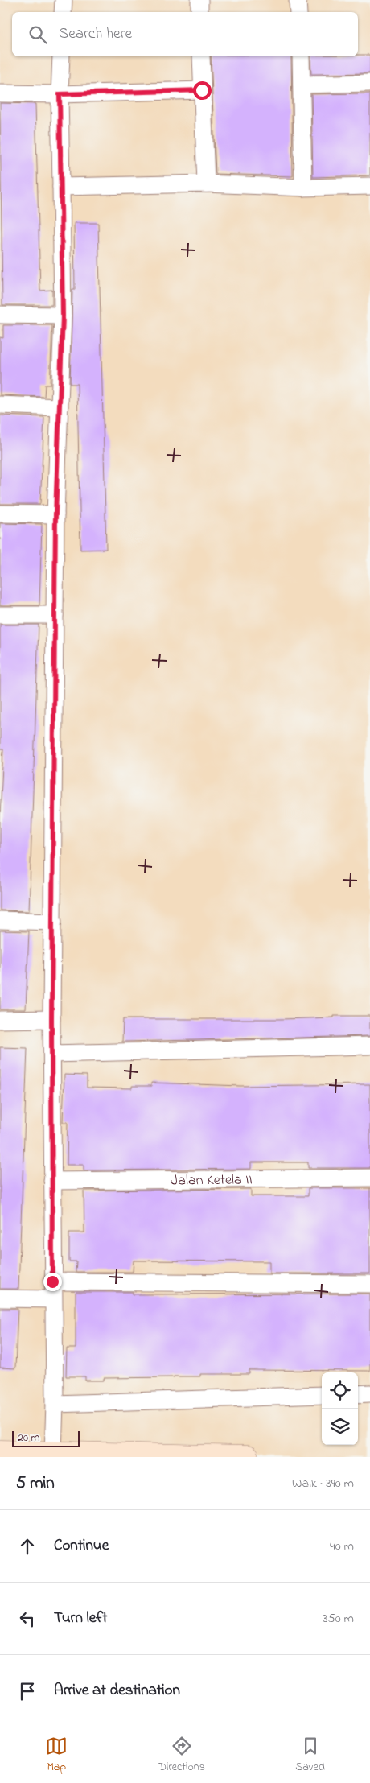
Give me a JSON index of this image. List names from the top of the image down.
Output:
{
  "streets": {
    "street": ["Jalan Ketela II"]
  },
  "scale_bar": "20 m",
  "page": {
    "search": "Search here",
    "scale": "20 m",
    "heading": ["5 min", "Walk · 390 m"],
    "list": [
      ["Continue", "40 m"],
      ["Turn left", "350 m"],
      "Arrive at destination"
    ],
    "nav": ["Map", "Directions", "Saved"]
  }
}
